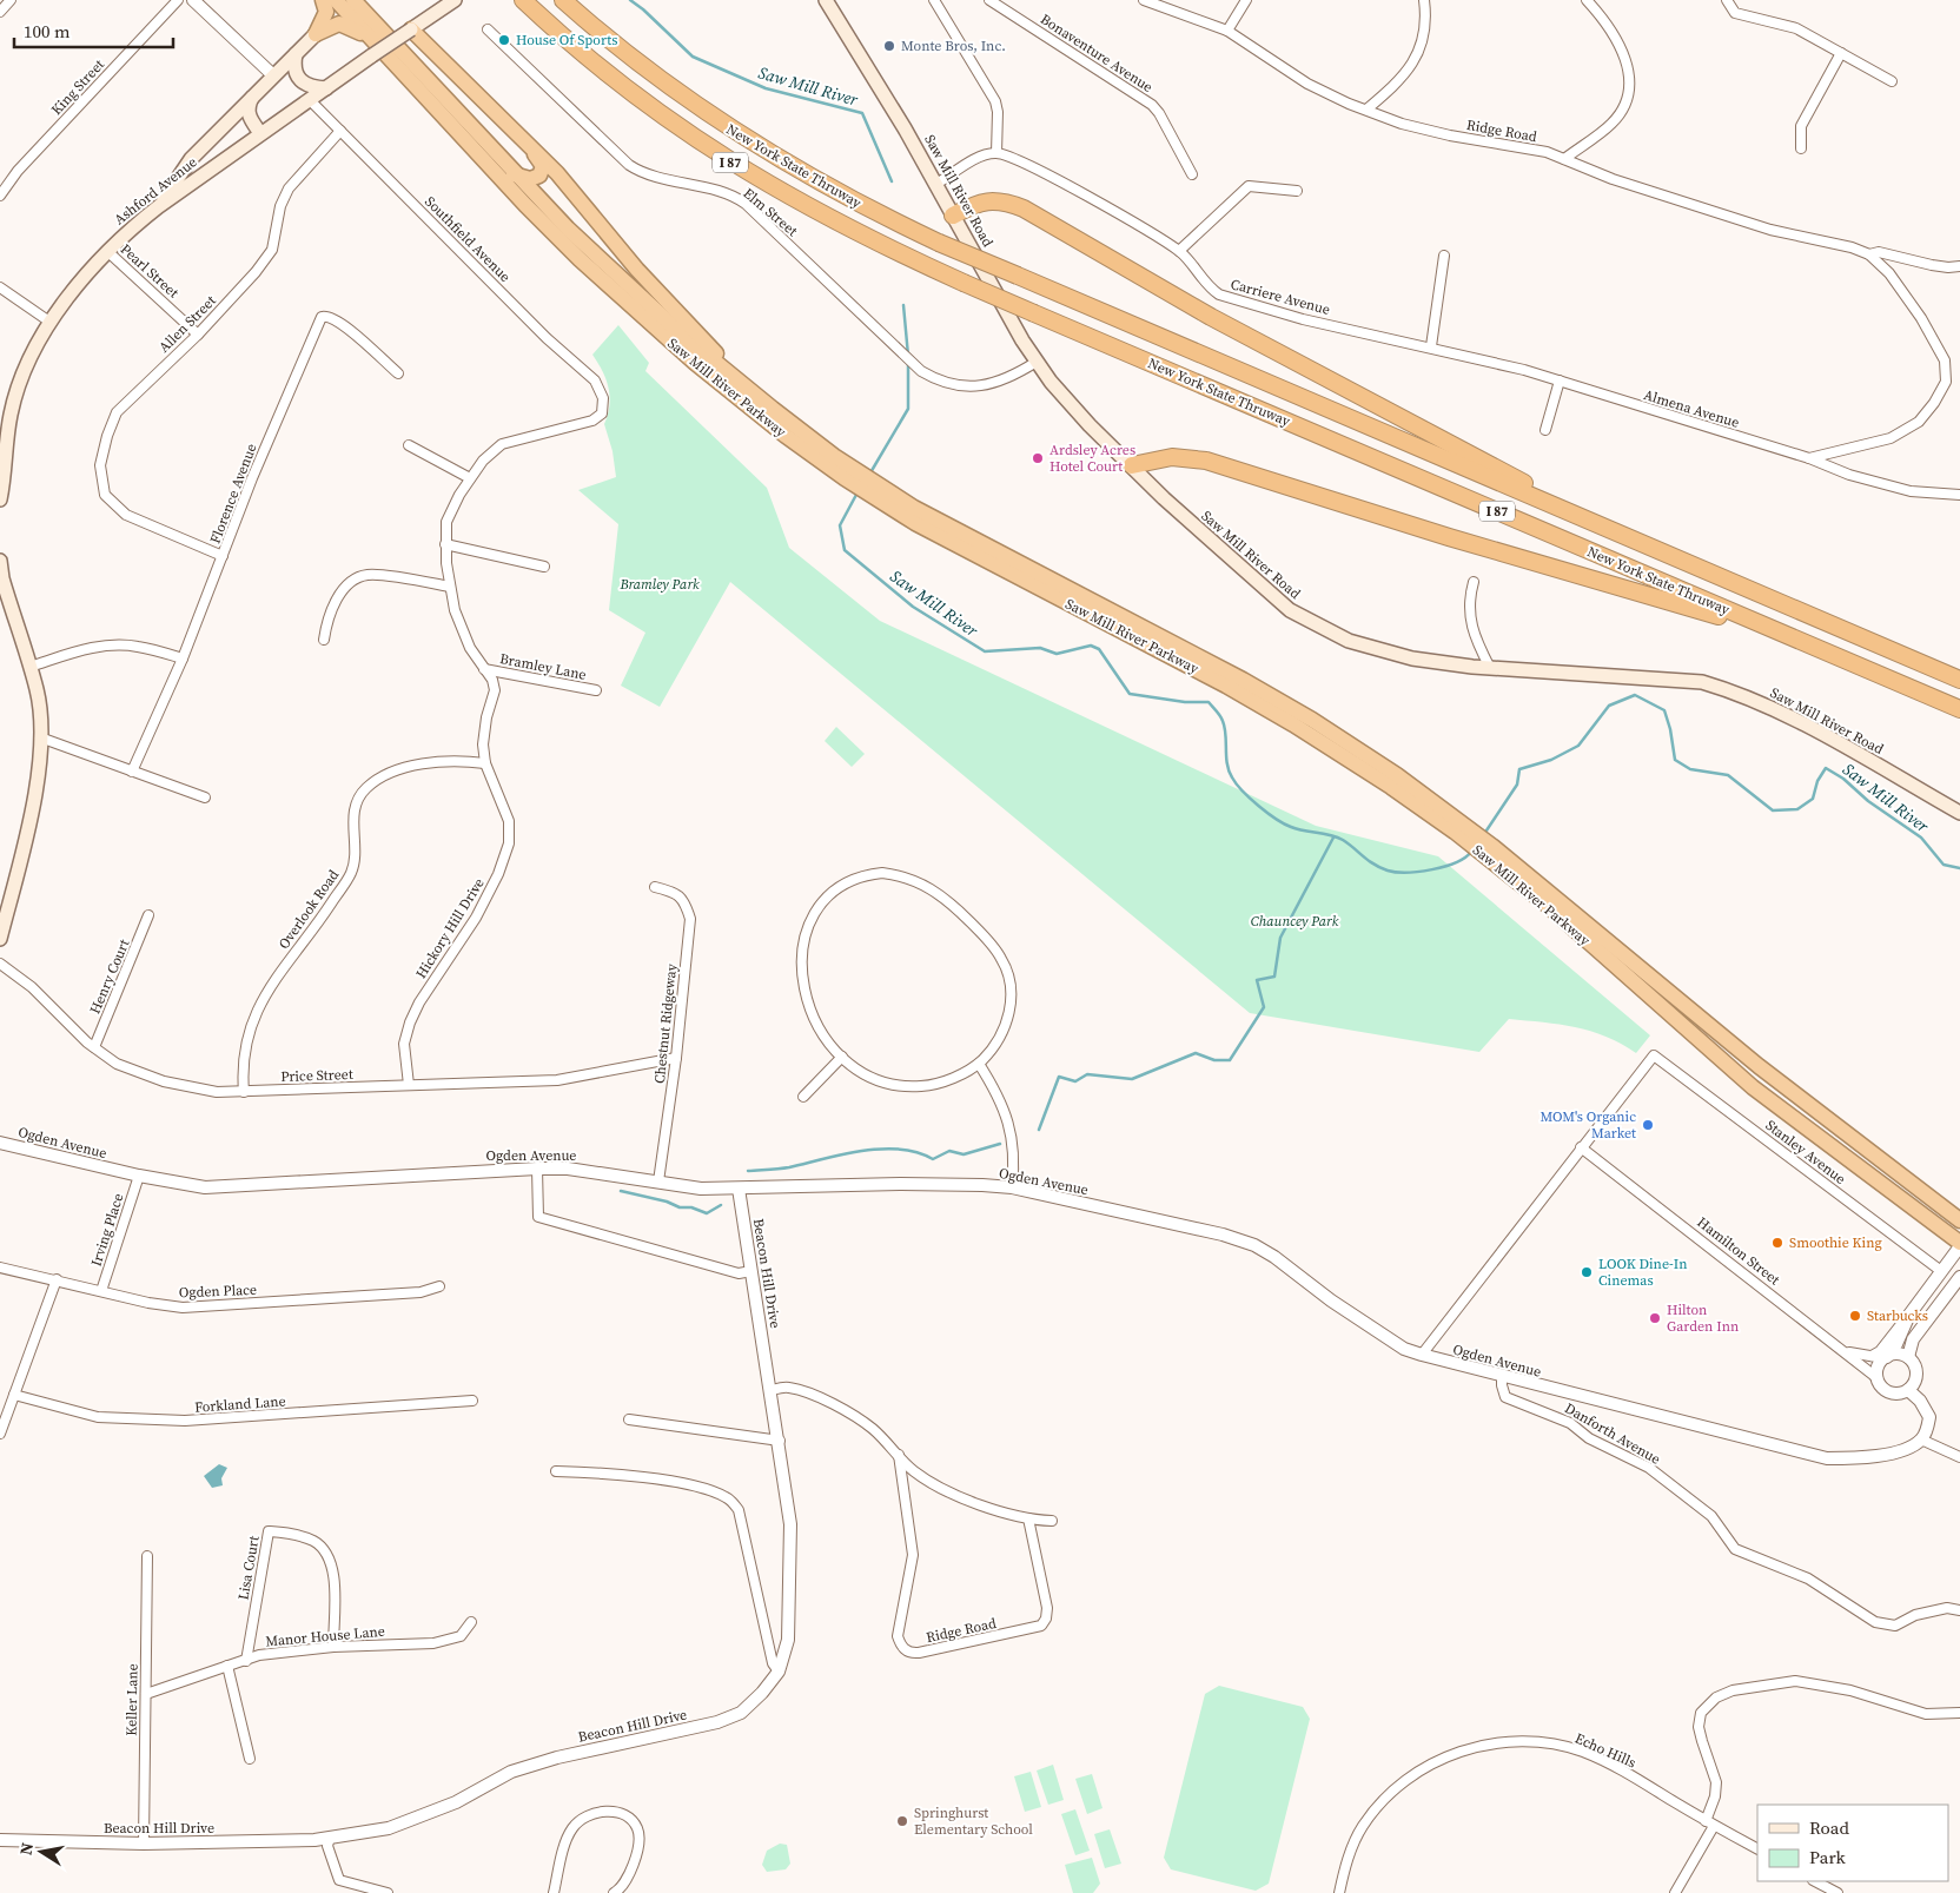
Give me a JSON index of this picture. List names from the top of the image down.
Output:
{
  "streets": {
    "highway": ["I 87", "New York State Thruway", "Saw Mill River Parkway"],
    "main road": ["Ashford Avenue", "Saw Mill River Road"],
    "street": [
      "Bonaventure Avenue",
      "King Street",
      "Ridge Road",
      "Elm Street",
      "Southfield Avenue",
      "Pearl Street",
      "Carriere Avenue",
      "Allen Street",
      "Almena Avenue",
      "Florence Avenue",
      "Bramley Lane",
      "Overlook Road",
      "Hickory Hill Drive",
      "Henry Court",
      "Chestnut Ridgeway",
      "Price Street",
      "Ogden Avenue",
      "Stanley Avenue",
      "Irving Place",
      "Hamilton Street",
      "Beacon Hill Drive",
      "Ogden Place",
      "Forkland Lane",
      "Danforth Avenue",
      "Lisa Court",
      "Manor House Lane",
      "Keller Lane",
      "Echo Hills"
    ]
  },
  "crossings": [
    ["Ashford Avenue", "Southfield Avenue"],
    ["Ashford Avenue", "Pearl Street"],
    ["Ashford Avenue", "Saw Mill River Parkway"],
    ["Saw Mill River Road", "Elm Street"],
    ["Southfield Avenue", "Allen Street"],
    ["Southfield Avenue", "Hickory Hill Drive"],
    ["Pearl Street", "Allen Street"],
    ["Carriere Avenue", "Almena Avenue"],
    ["Allen Street", "Florence Avenue"],
    ["Bramley Lane", "Hickory Hill Drive"],
    ["Overlook Road", "Hickory Hill Drive"],
    ["Overlook Road", "Price Street"],
    ["Hickory Hill Drive", "Price Street"],
    ["Henry Court", "Price Street"],
    ["Chestnut Ridgeway", "Price Street"],
    ["Chestnut Ridgeway", "Ogden Avenue"],
    ["Ogden Avenue", "Irving Place"],
    ["Ogden Avenue", "Beacon Hill Drive"],
    ["Ogden Avenue", "Danforth Avenue"],
    ["Stanley Avenue", "Hamilton Street"],
    ["Irving Place", "Ogden Place"],
    ["Beacon Hill Drive", "Keller Lane"],
    ["Lisa Court", "Manor House Lane"],
    ["Manor House Lane", "Keller Lane"]
  ],
  "water": ["Saw Mill River"],
  "parks": ["Bramley Park", "Chauncey Park"],
  "places": [
    "House Of Sports",
    "Monte Bros, Inc.",
    "Ardsley Acres Hotel Court",
    "MOM's Organic Market",
    "Smoothie King",
    "LOOK Dine-In Cinemas",
    "Starbucks",
    "Hilton Garden Inn",
    "Springhurst Elementary School"
  ],
  "legend": ["Road", "Park"],
  "scale_bar": "100 m",
  "north": "left"
}
